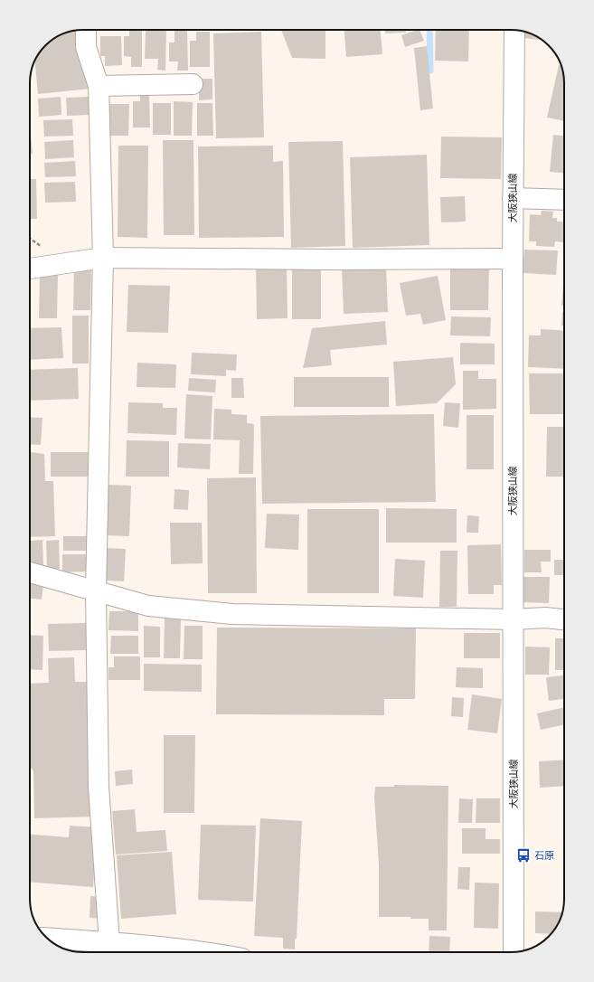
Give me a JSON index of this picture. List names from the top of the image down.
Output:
{
  "streets": {
    "street": ["大阪狭山線"]
  },
  "places": {
    "bus stop": ["石原"]
  }
}
